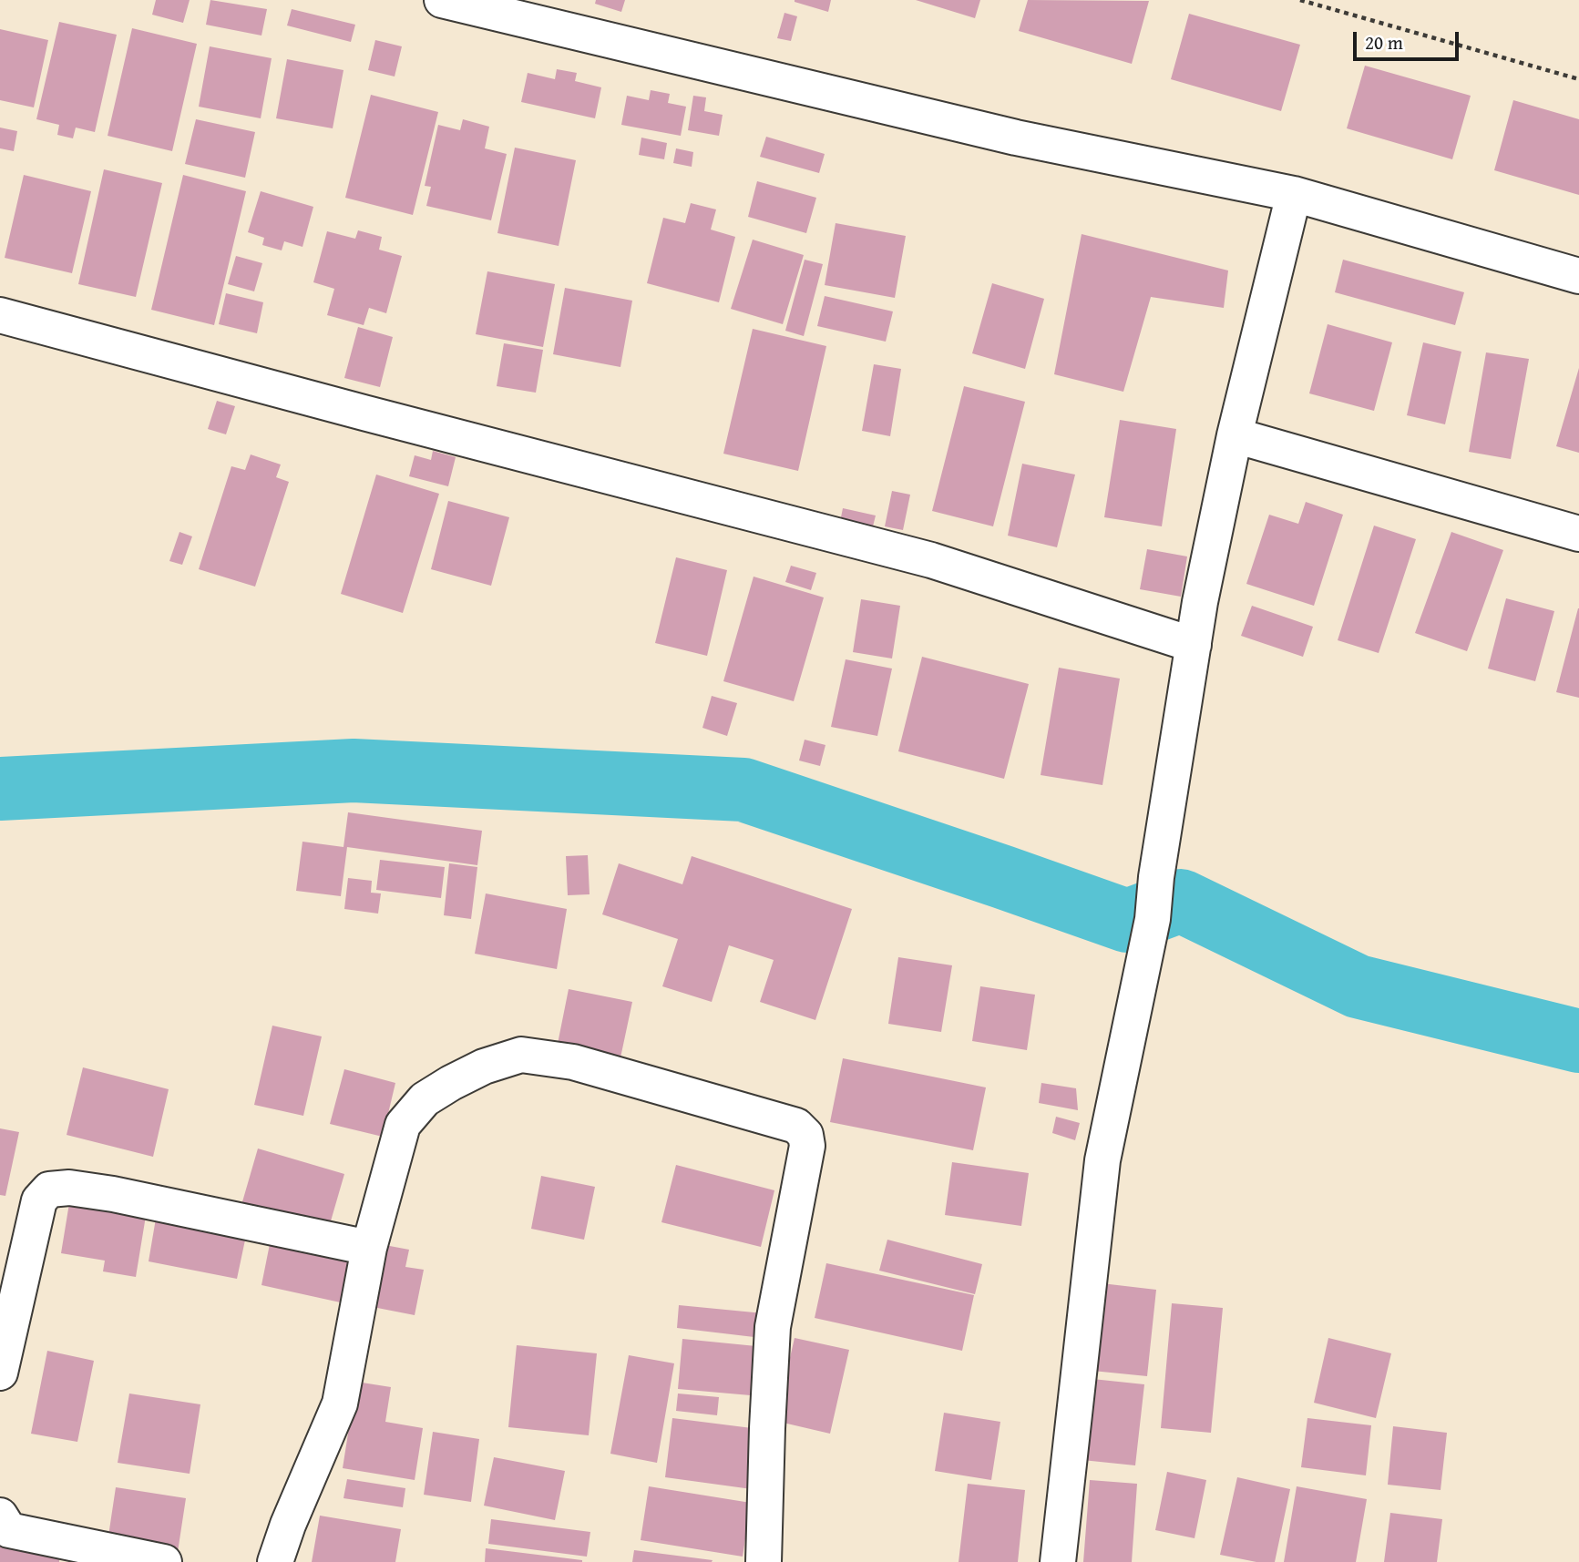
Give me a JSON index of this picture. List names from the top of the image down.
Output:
{
  "scale_bar": "20 m"
}
